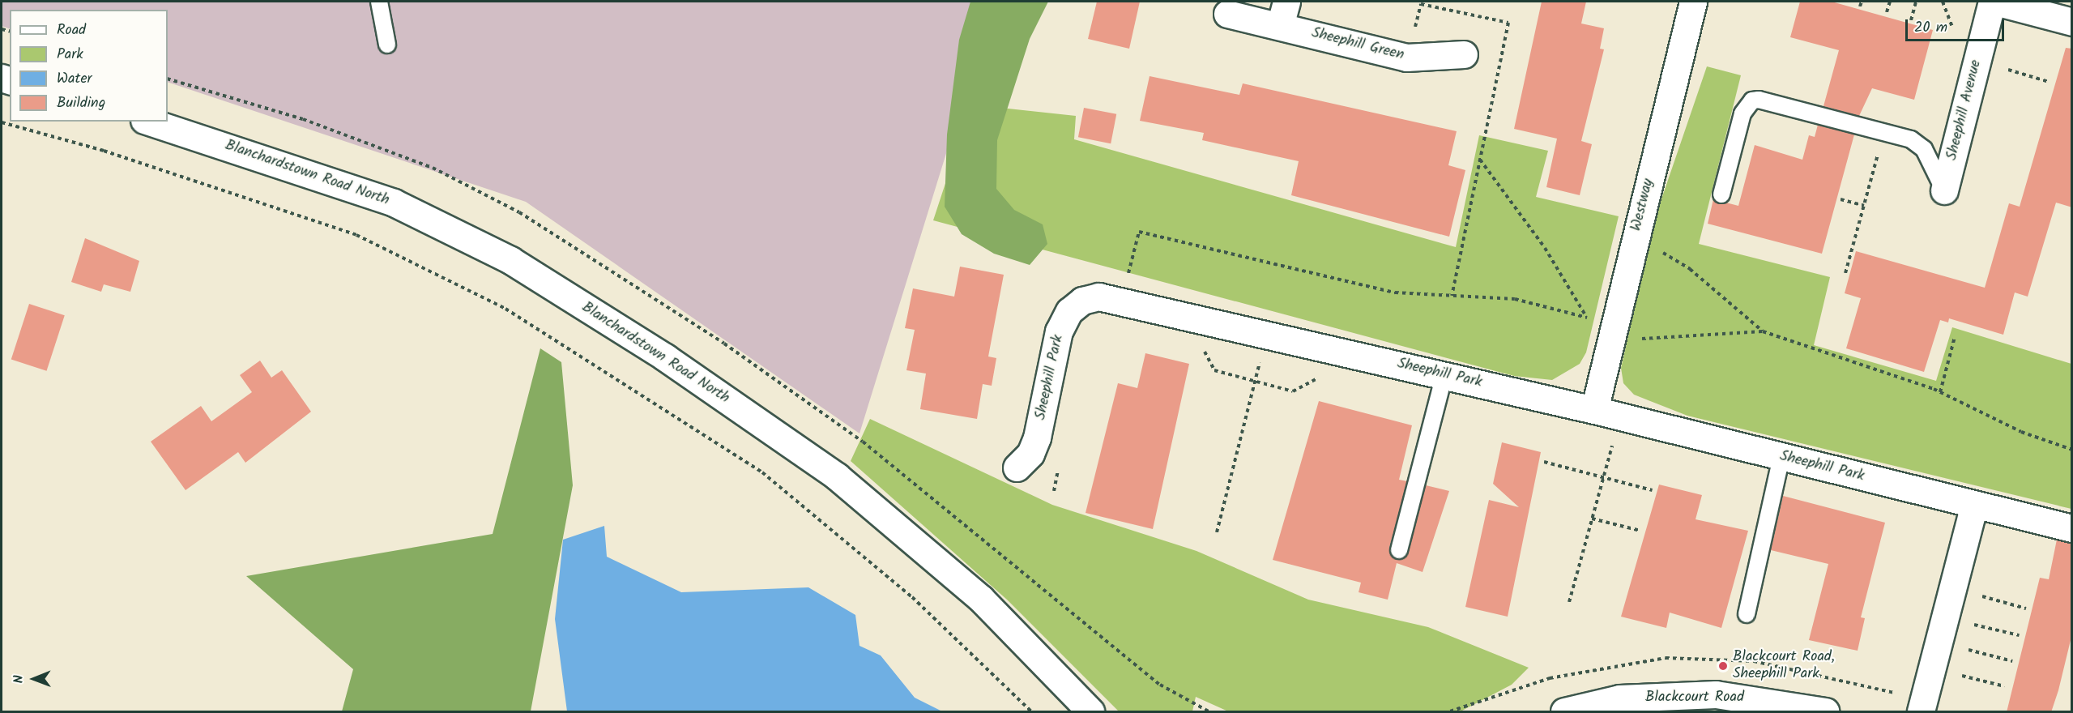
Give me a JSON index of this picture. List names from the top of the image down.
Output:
{
  "streets": {
    "street": [
      "Sheephill Green",
      "Sheephill Avenue",
      "Blanchardstown Road North",
      "Westway",
      "Sheephill Park",
      "Blackcourt Road"
    ]
  },
  "crossings": [
    ["Westway", "Sheephill Park"]
  ],
  "places": ["Blackcourt Road, Sheephill Park"],
  "legend": [
    "Road",
    "Park",
    "Water",
    "Building"
  ],
  "scale_bar": "20 m",
  "north": "left"
}
